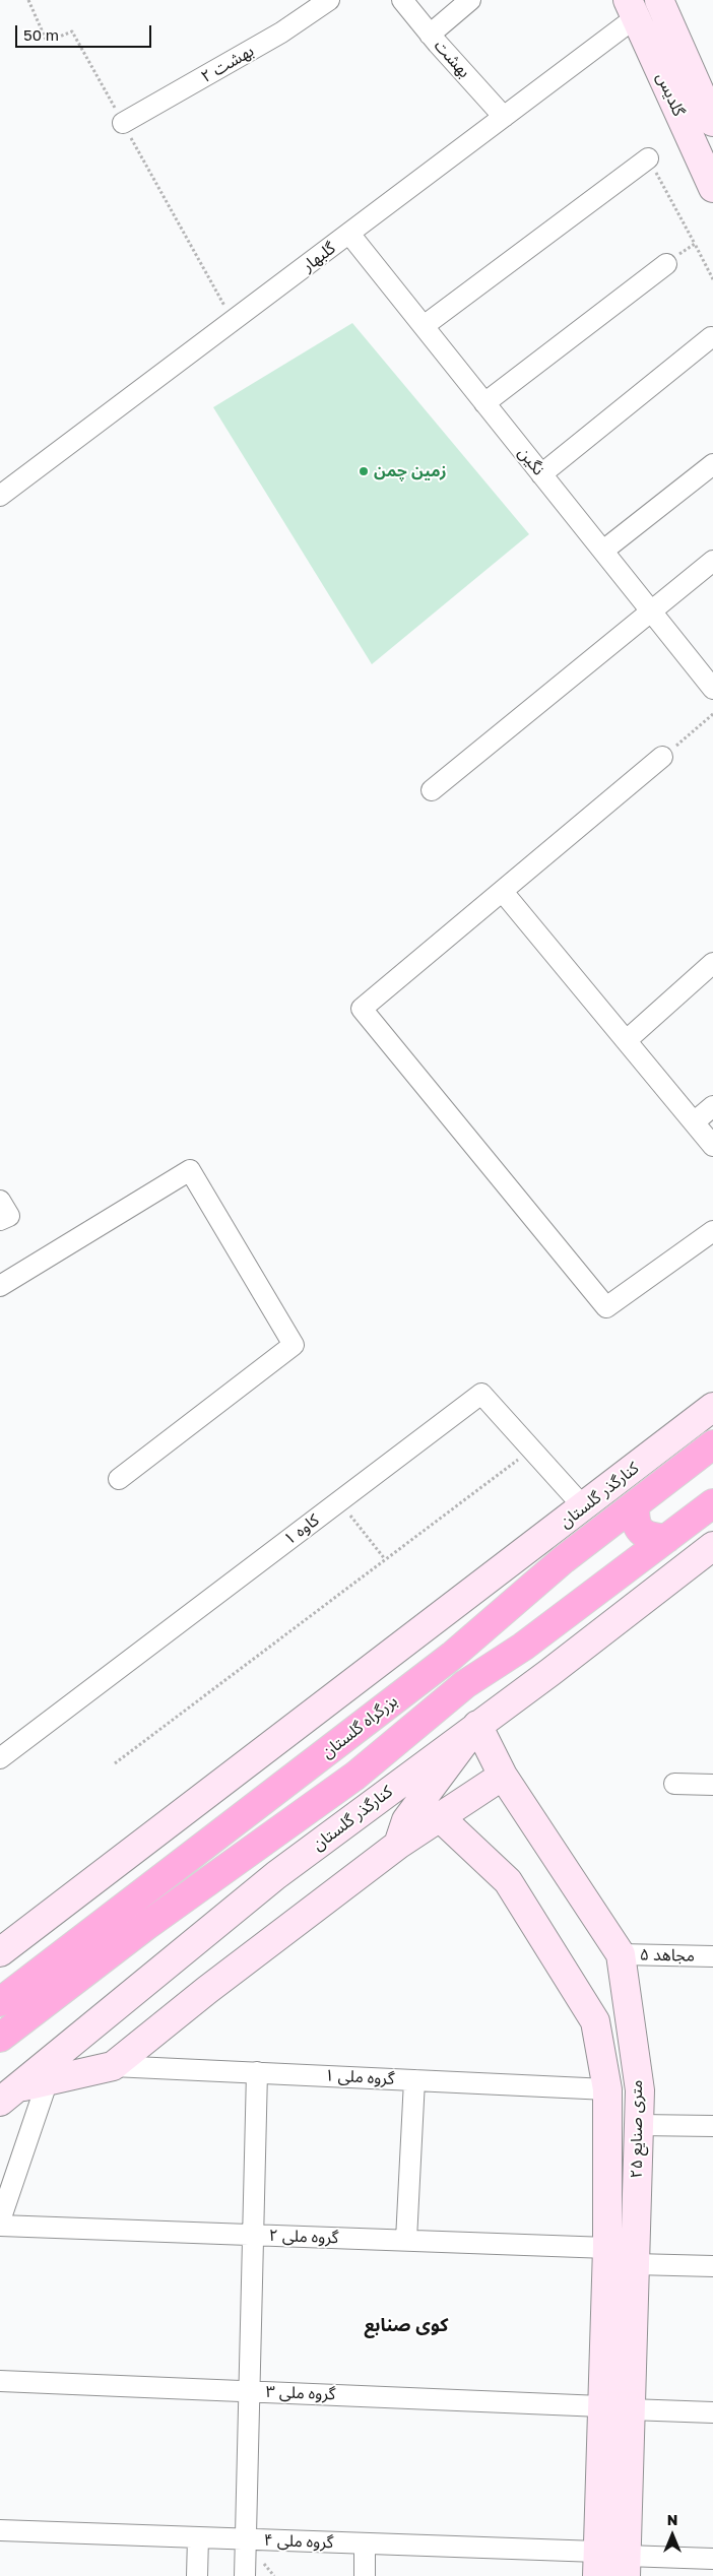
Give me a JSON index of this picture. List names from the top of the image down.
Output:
{
  "streets": {
    "highway": ["بزرگراه گلستان"],
    "main road": ["گلدیس", "کنارگذر گلستان", "۲۵ متری صنایع"],
    "street": [
      "بهشت",
      "بهشت ۲",
      "گلبهار",
      "نگین",
      "کاوه ۱",
      "۵ مجاهد",
      "گروه ملی ۱",
      "گروه ملی ۲",
      "گروه ملی ۳",
      "گروه ملی ۴"
    ]
  },
  "crossings": [
    ["بهشت", "گلبهار"],
    ["گلدیس", "گلبهار"],
    ["گلبهار", "نگین"],
    ["کنارگذر گلستان", "کاوه ۱"],
    ["کنارگذر گلستان", "۲۵ متری صنایع"],
    ["۵ مجاهد", "۲۵ متری صنایع"],
    ["گروه ملی ۱", "۲۵ متری صنایع"],
    ["۲۵ متری صنایع", "گروه ملی ۲"],
    ["۲۵ متری صنایع", "گروه ملی ۳"],
    ["۲۵ متری صنایع", "گروه ملی ۴"]
  ],
  "districts": ["کوی صنابع"],
  "places": ["زمین چمن"],
  "scale_bar": "50 m",
  "north": "top"
}
